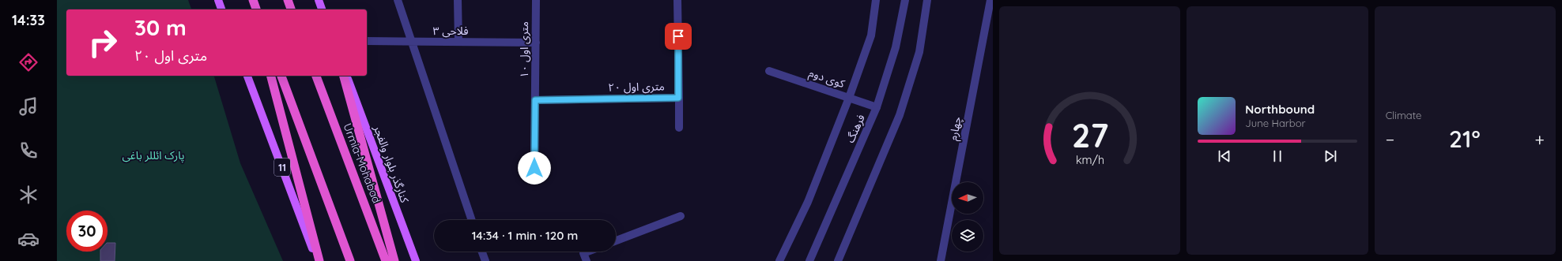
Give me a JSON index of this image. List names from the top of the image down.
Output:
{
  "streets": {
    "highway": ["Urmia-Mohabad"],
    "main road": ["کنارگذر بلوار والفجر", "11"],
    "street": [
      "فلاحی ۳",
      "۱۰ متری اول",
      "کوی دوم",
      "۲۰ متری اول",
      "فرهنگ",
      "چهارم"
    ]
  },
  "crossings": [
    ["فلاحی ۳", "۱۰ متری اول"],
    ["۱۰ متری اول", "۲۰ متری اول"],
    ["کوی دوم", "فرهنگ"]
  ],
  "parks": ["پارک ائللر باغی"],
  "north": "left",
  "page": {
    "tabs": "14:33",
    "tile": "Climate",
    "turn": ["30 m", "۲۰ متری اول"],
    "song": ["Northbound", "June Harbor"],
    "heat": ["−", "21°", "+"],
    "limit": "30",
    "trip": "14:34 · 1 min · 120 m",
    "gauge": ["27", "km/h"]
  }
}
